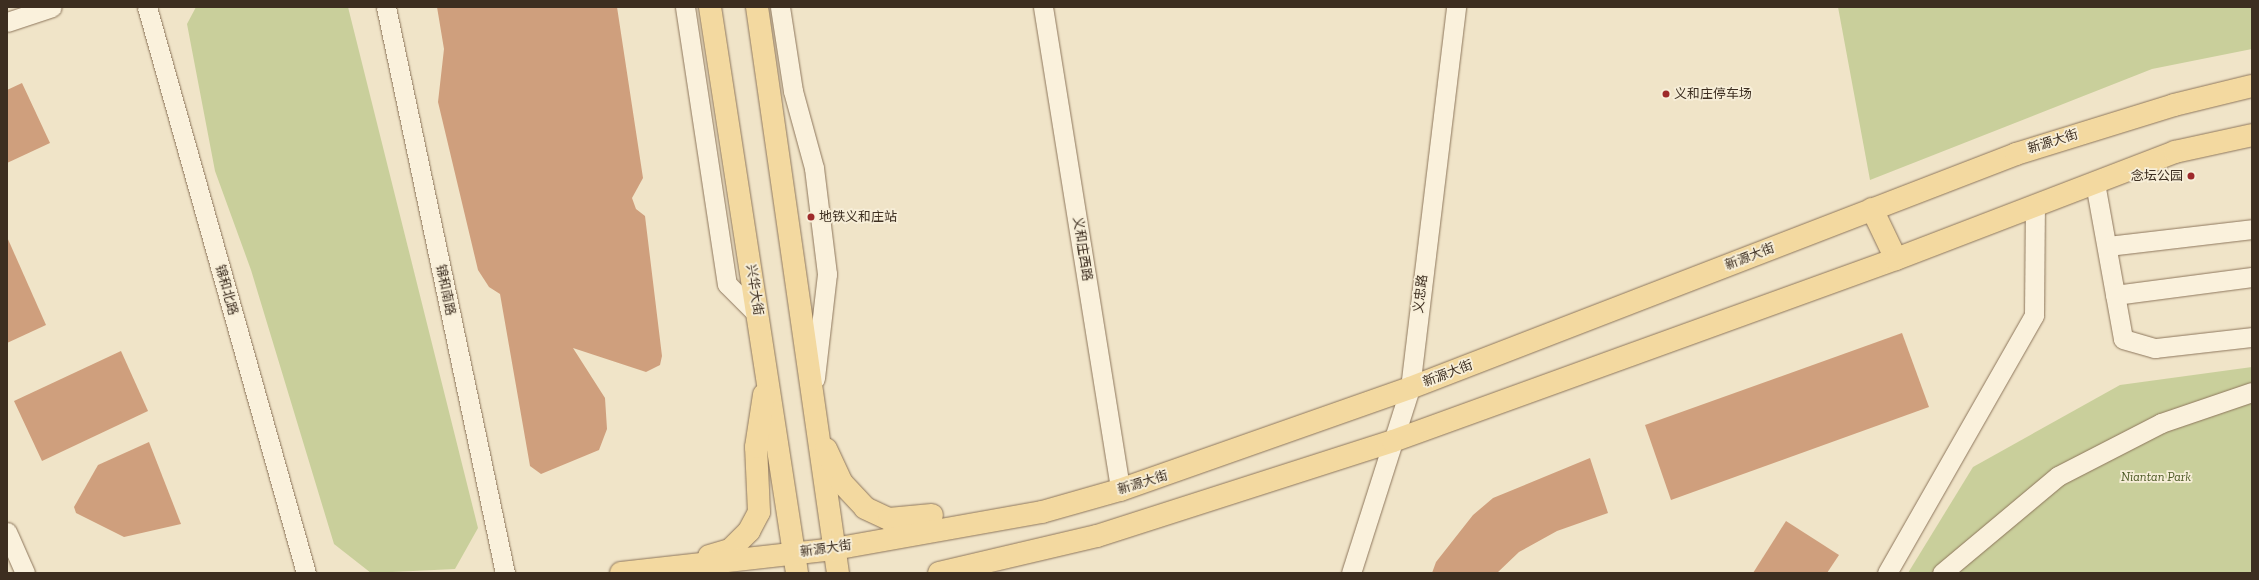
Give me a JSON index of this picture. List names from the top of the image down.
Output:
{
  "streets": {
    "main road": ["新源大街", "兴华大街"],
    "street": [
      "义和庄西路",
      "锦和北路",
      "锦和南路",
      "义忠路"
    ]
  },
  "crossings": [
    ["新源大街", "义和庄西路"],
    ["新源大街", "兴华大街"],
    ["新源大街", "义忠路"]
  ],
  "parks": ["Niantan Park"],
  "places": ["义和庄停车场", "念坛公园", "地铁义和庄站"]
}
